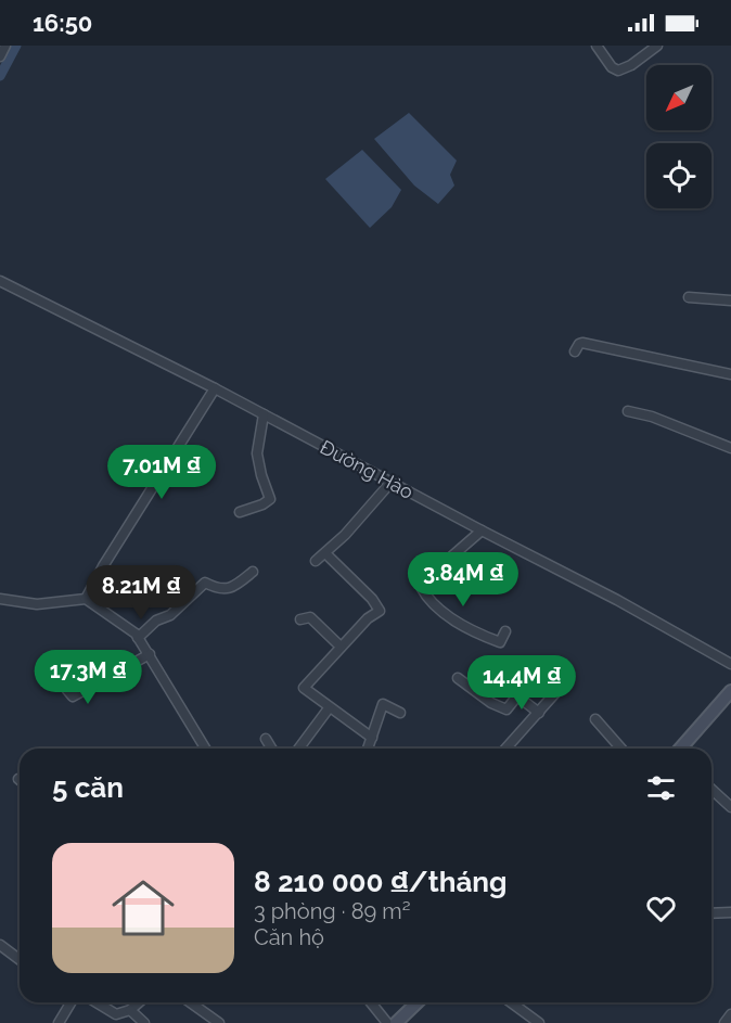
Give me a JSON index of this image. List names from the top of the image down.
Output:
{
  "streets": {
    "street": ["Đường Hào"]
  },
  "north": "bottom left",
  "page": {
    "status": "16:50",
    "price": [
      "7.01M ₫",
      "3.84M ₫",
      "8.21M ₫",
      "17.3M ₫",
      "14.4M ₫"
    ],
    "heading": "5 căn",
    "list": [
      {
        "name": "8 210 000 ₫/tháng",
        "note": "3 phòng · 89 m² · Căn hộ"
      }
    ]
  }
}
